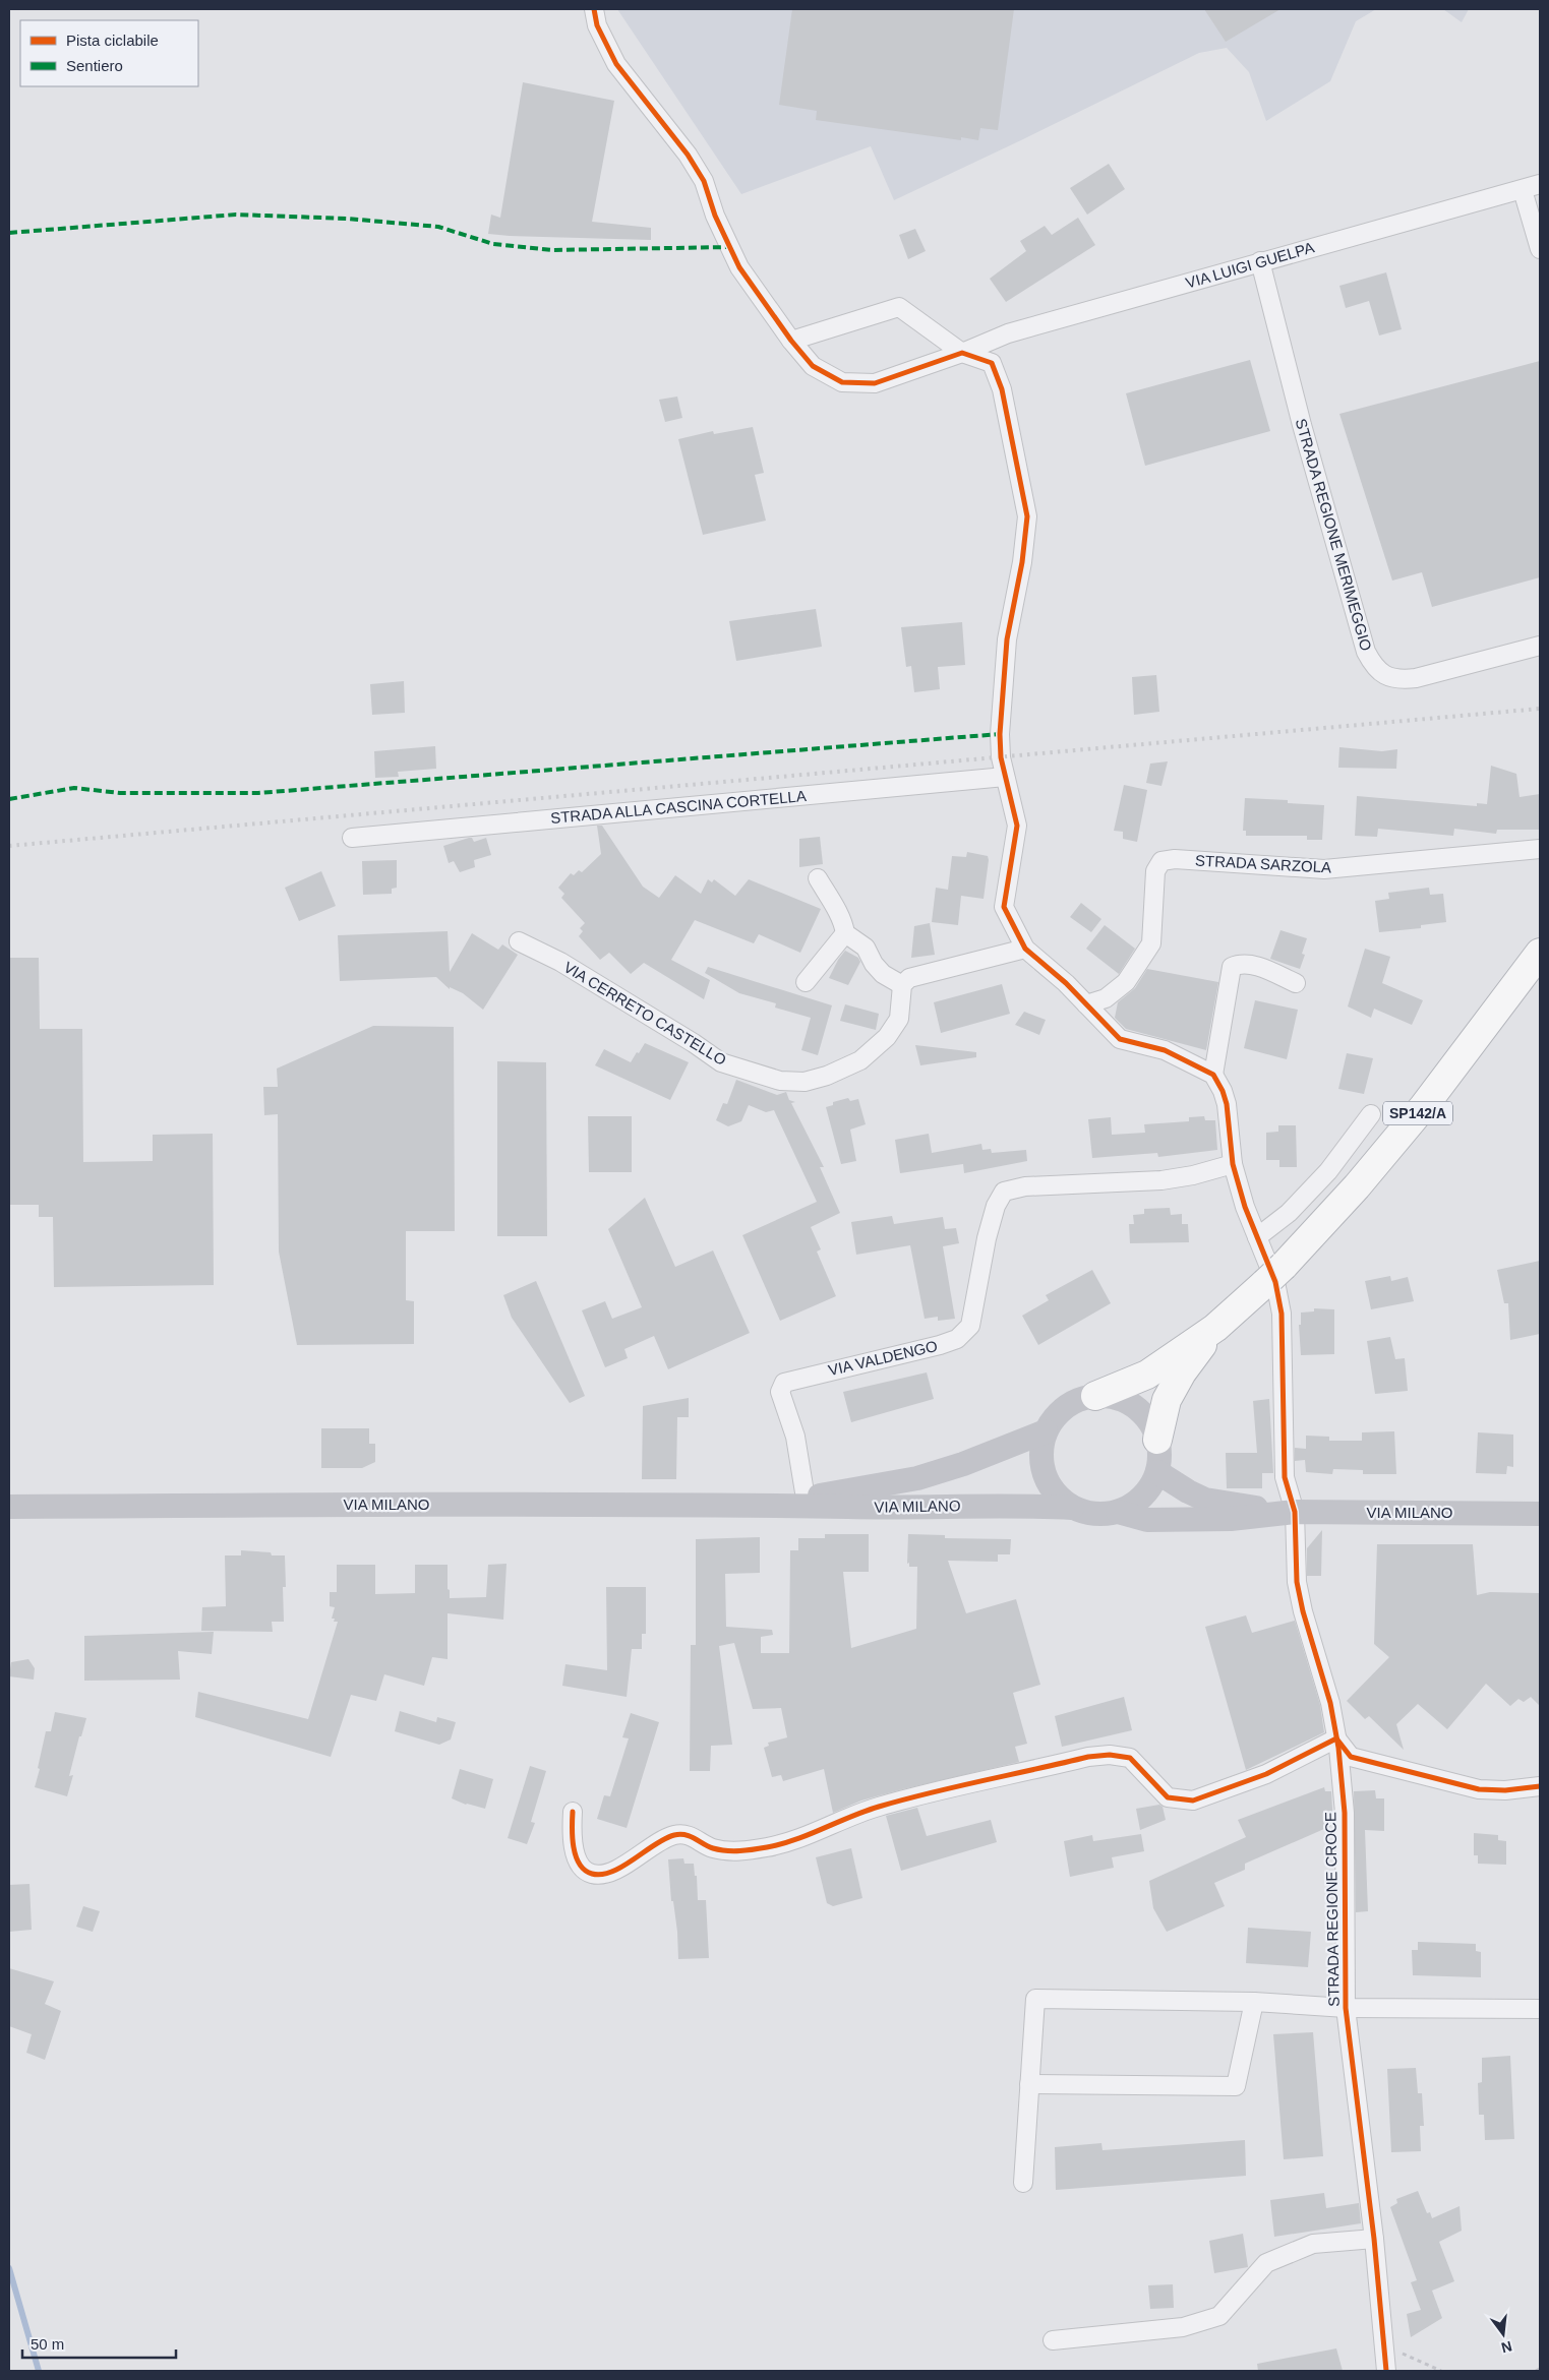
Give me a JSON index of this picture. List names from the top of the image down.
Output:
{
  "streets": {
    "highway": ["SP142/A"],
    "main road": ["VIA MILANO"],
    "street": [
      "VIA LUIGI GUELPA",
      "STRADA REGIONE MERIMEGGIO",
      "STRADA ALLA CASCINA CORTELLA",
      "STRADA SARZOLA",
      "VIA CERRETO CASTELLO",
      "VIA VALDENGO",
      "STRADA REGIONE CROCE"
    ]
  },
  "crossings": [
    ["VIA LUIGI GUELPA", "STRADA REGIONE MERIMEGGIO"],
    ["SP142/A", "VIA MILANO"],
    ["VIA VALDENGO", "VIA MILANO"],
    ["VIA MILANO", "STRADA REGIONE CROCE"]
  ],
  "legend": ["Pista ciclabile", "Sentiero"],
  "scale_bar": "50 m",
  "north": "bottom"
}
